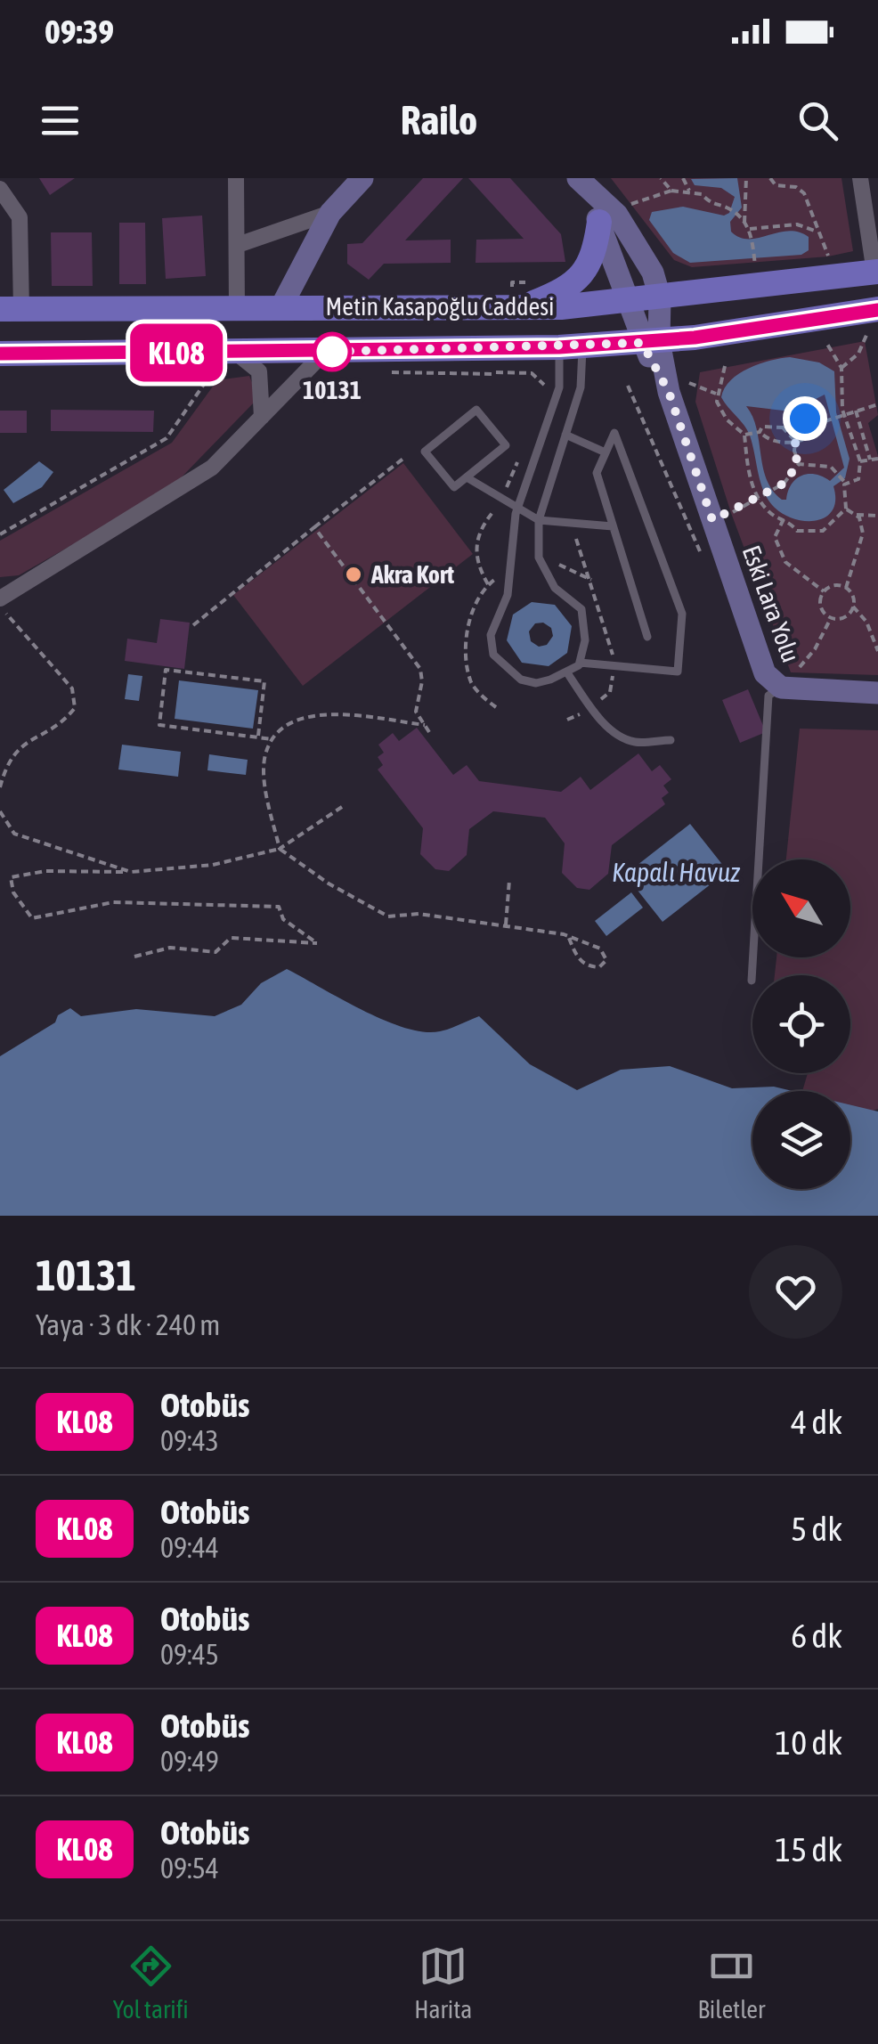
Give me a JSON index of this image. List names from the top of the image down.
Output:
{
  "streets": {
    "main road": ["Metin Kasapoğlu Caddesi"],
    "street": ["Eski Lara Yolu"]
  },
  "crossings": [
    ["Metin Kasapoğlu Caddesi", "Eski Lara Yolu"]
  ],
  "water": ["Kapalı Havuz"],
  "places": ["10131", "Akra Kort"],
  "lines": ["bus line KL08"],
  "north": "top left",
  "page": {
    "status": "09:39",
    "header": "Railo",
    "on_map": "KL08",
    "heading": ["10131", "Yaya · 3 dk · 240 m"],
    "list": [
      {
        "mark": "KL08",
        "name": "Otobüs",
        "note": "09:43",
        "value": "4 dk"
      },
      {
        "mark": "KL08",
        "name": "Otobüs",
        "note": "09:44",
        "value": "5 dk"
      },
      {
        "mark": "KL08",
        "name": "Otobüs",
        "note": "09:45",
        "value": "6 dk"
      },
      {
        "mark": "KL08",
        "name": "Otobüs",
        "note": "09:49",
        "value": "10 dk"
      },
      {
        "mark": "KL08",
        "name": "Otobüs",
        "note": "09:54",
        "value": "15 dk"
      }
    ],
    "tabs": ["Yol tarifi", "Harita", "Biletler"]
  }
}
